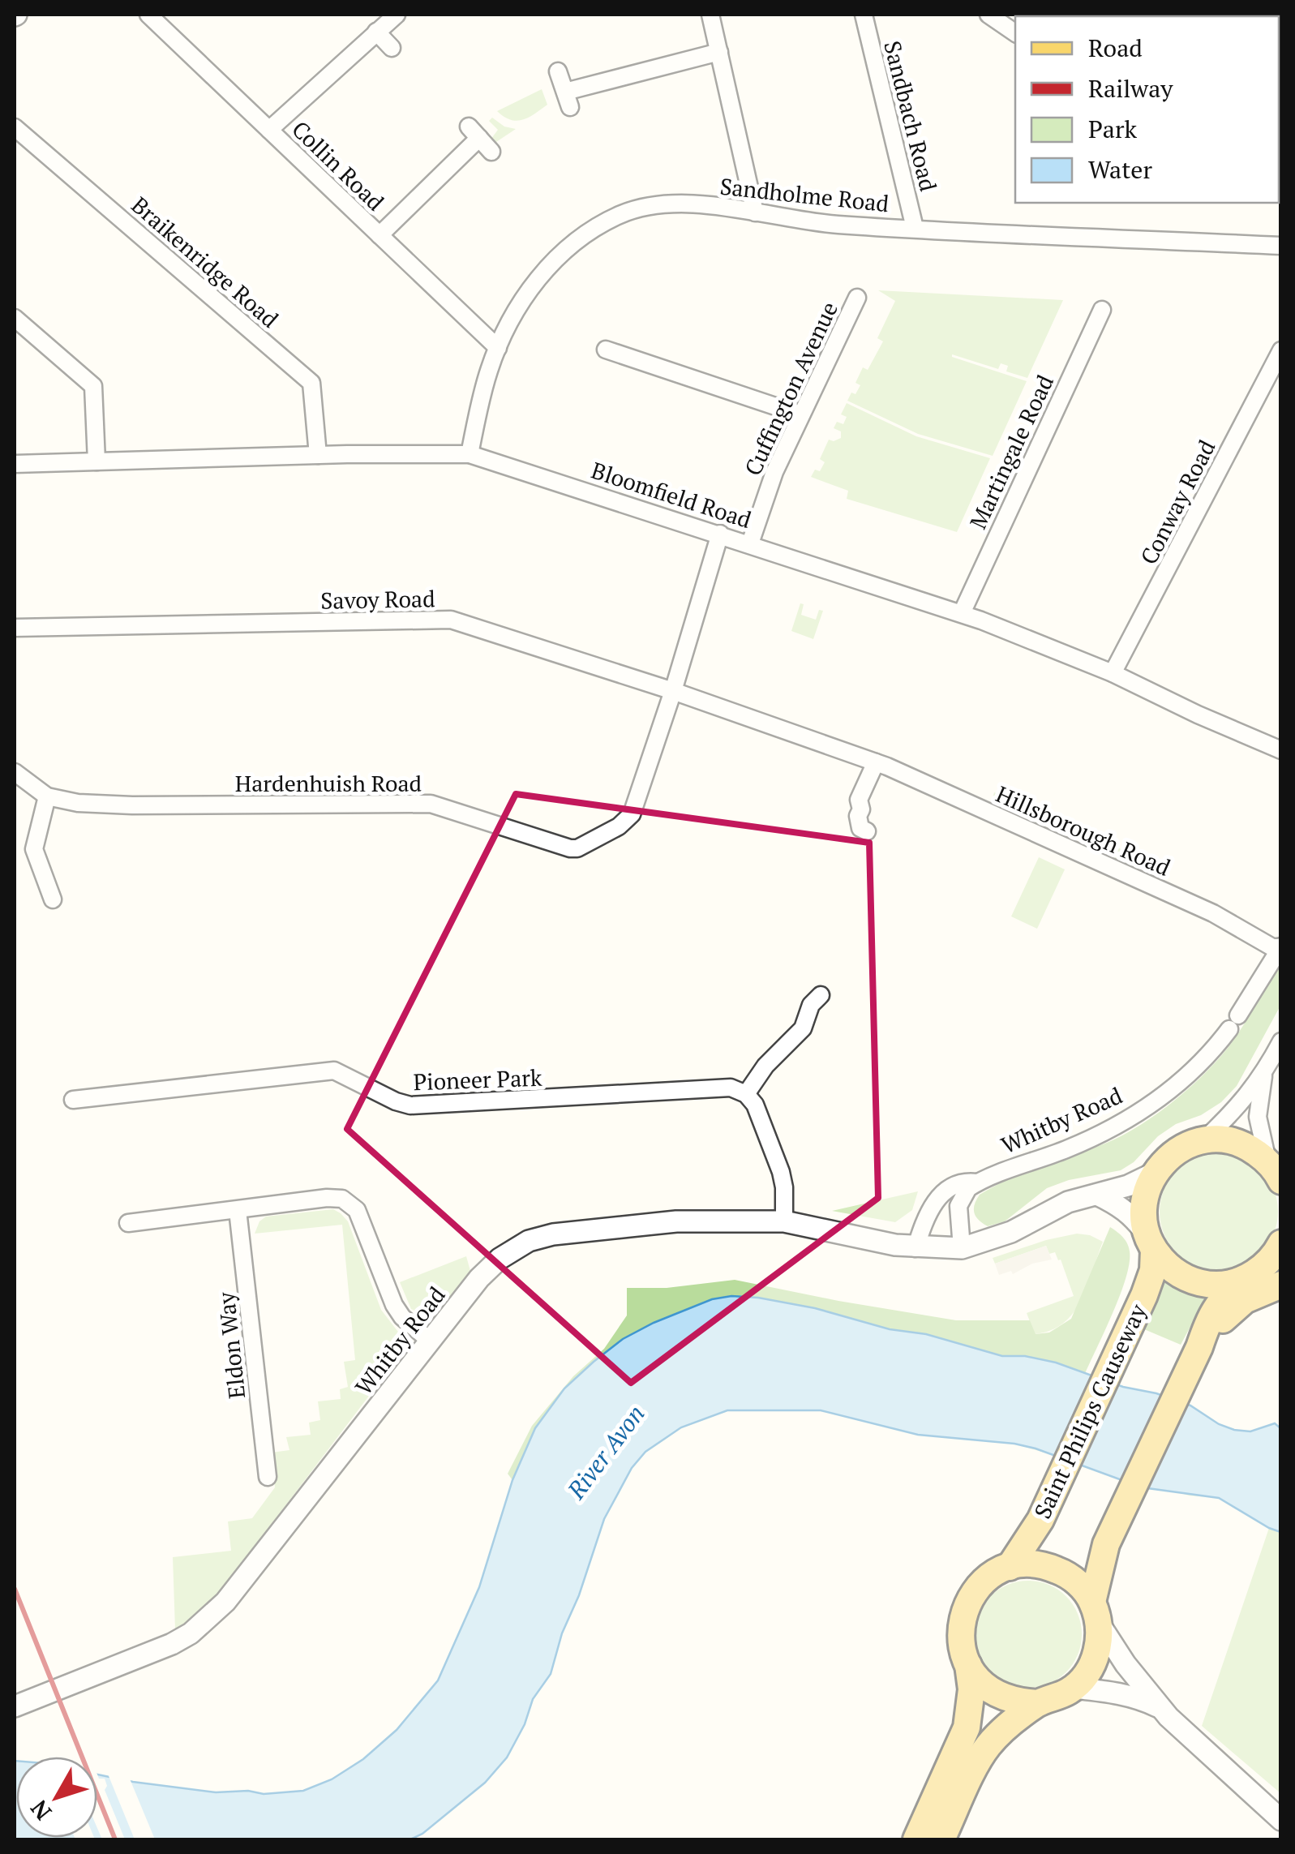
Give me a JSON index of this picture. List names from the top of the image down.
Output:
{
  "streets": {
    "main road": ["Saint Philips Causeway"],
    "street": [
      "Sandbach Road",
      "Collin Road",
      "Sandholme Road",
      "Braikenridge Road",
      "Cuffington Avenue",
      "Martingale Road",
      "Bloomfield Road",
      "Conway Road",
      "Savoy Road",
      "Hardenhuish Road",
      "Hillsborough Road",
      "Pioneer Park",
      "Whitby Road",
      "Eldon Way"
    ]
  },
  "crossings": [
    ["Sandbach Road", "Sandholme Road"],
    ["Collin Road", "Sandholme Road"],
    ["Sandholme Road", "Bloomfield Road"],
    ["Braikenridge Road", "Bloomfield Road"],
    ["Cuffington Avenue", "Bloomfield Road"],
    ["Martingale Road", "Bloomfield Road"],
    ["Bloomfield Road", "Conway Road"],
    ["Bloomfield Road", "Hardenhuish Road"],
    ["Savoy Road", "Hardenhuish Road"],
    ["Savoy Road", "Hillsborough Road"],
    ["Hillsborough Road", "Whitby Road"],
    ["Whitby Road", "Saint Philips Causeway"]
  ],
  "water": ["River Avon"],
  "legend": [
    "Road",
    "Railway",
    "Park",
    "Water"
  ],
  "north": "bottom left"
}
